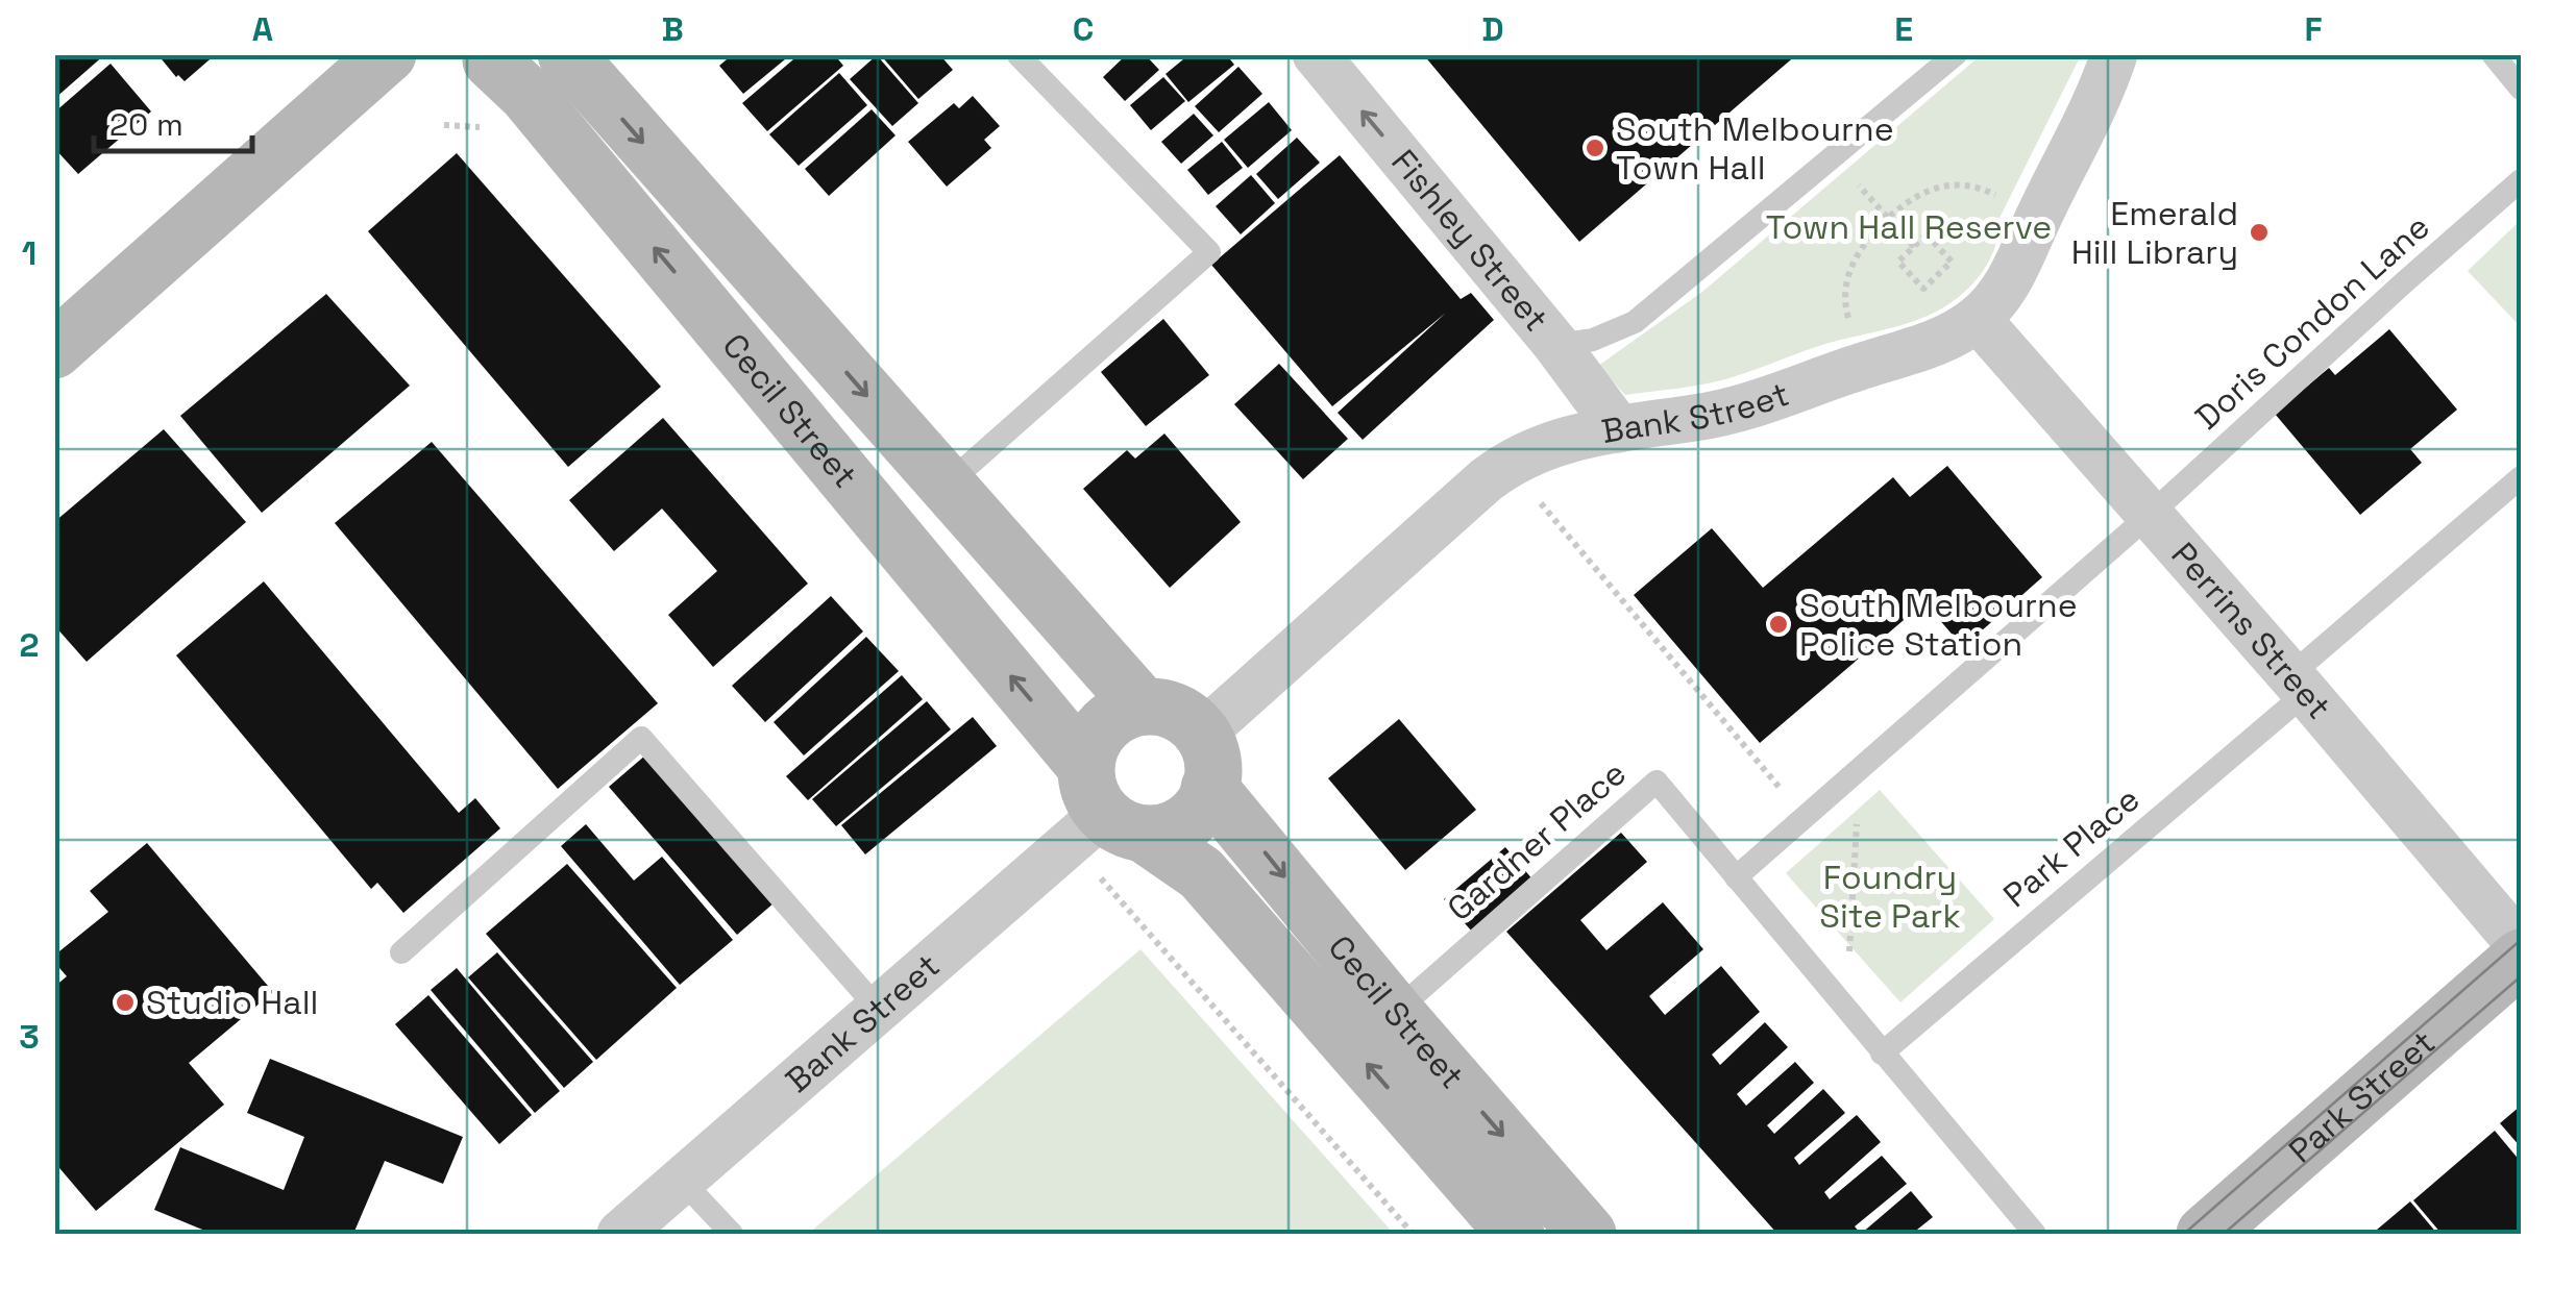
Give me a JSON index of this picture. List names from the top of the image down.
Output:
{
  "streets": {
    "street": [
      "Fishley Street",
      "Cecil Street",
      "Bank Street",
      "Perrins Street",
      "Park Street"
    ],
    "lane": ["Doris Condon Lane", "Gardner Place", "Park Place"]
  },
  "crossings": [
    ["Fishley Street", "Bank Street"],
    ["Doris Condon Lane", "Perrins Street"],
    ["Doris Condon Lane", "Gardner Place"],
    ["Cecil Street", "Bank Street"],
    ["Cecil Street", "Gardner Place"],
    ["Bank Street", "Perrins Street"],
    ["Perrins Street", "Park Place"],
    ["Gardner Place", "Park Place"]
  ],
  "one_way": ["Fishley Street"],
  "parks": ["Town Hall Reserve", "Foundry Site Park"],
  "places": [
    "South Melbourne Town Hall",
    "Emerald Hill Library",
    "South Melbourne Police Station",
    "Studio Hall"
  ],
  "scale_bar": "20 m",
  "grid": {
    "columns": [
      "A",
      "B",
      "C",
      "D",
      "E",
      "F"
    ],
    "rows": ["1", "2", "3"]
  }
}
